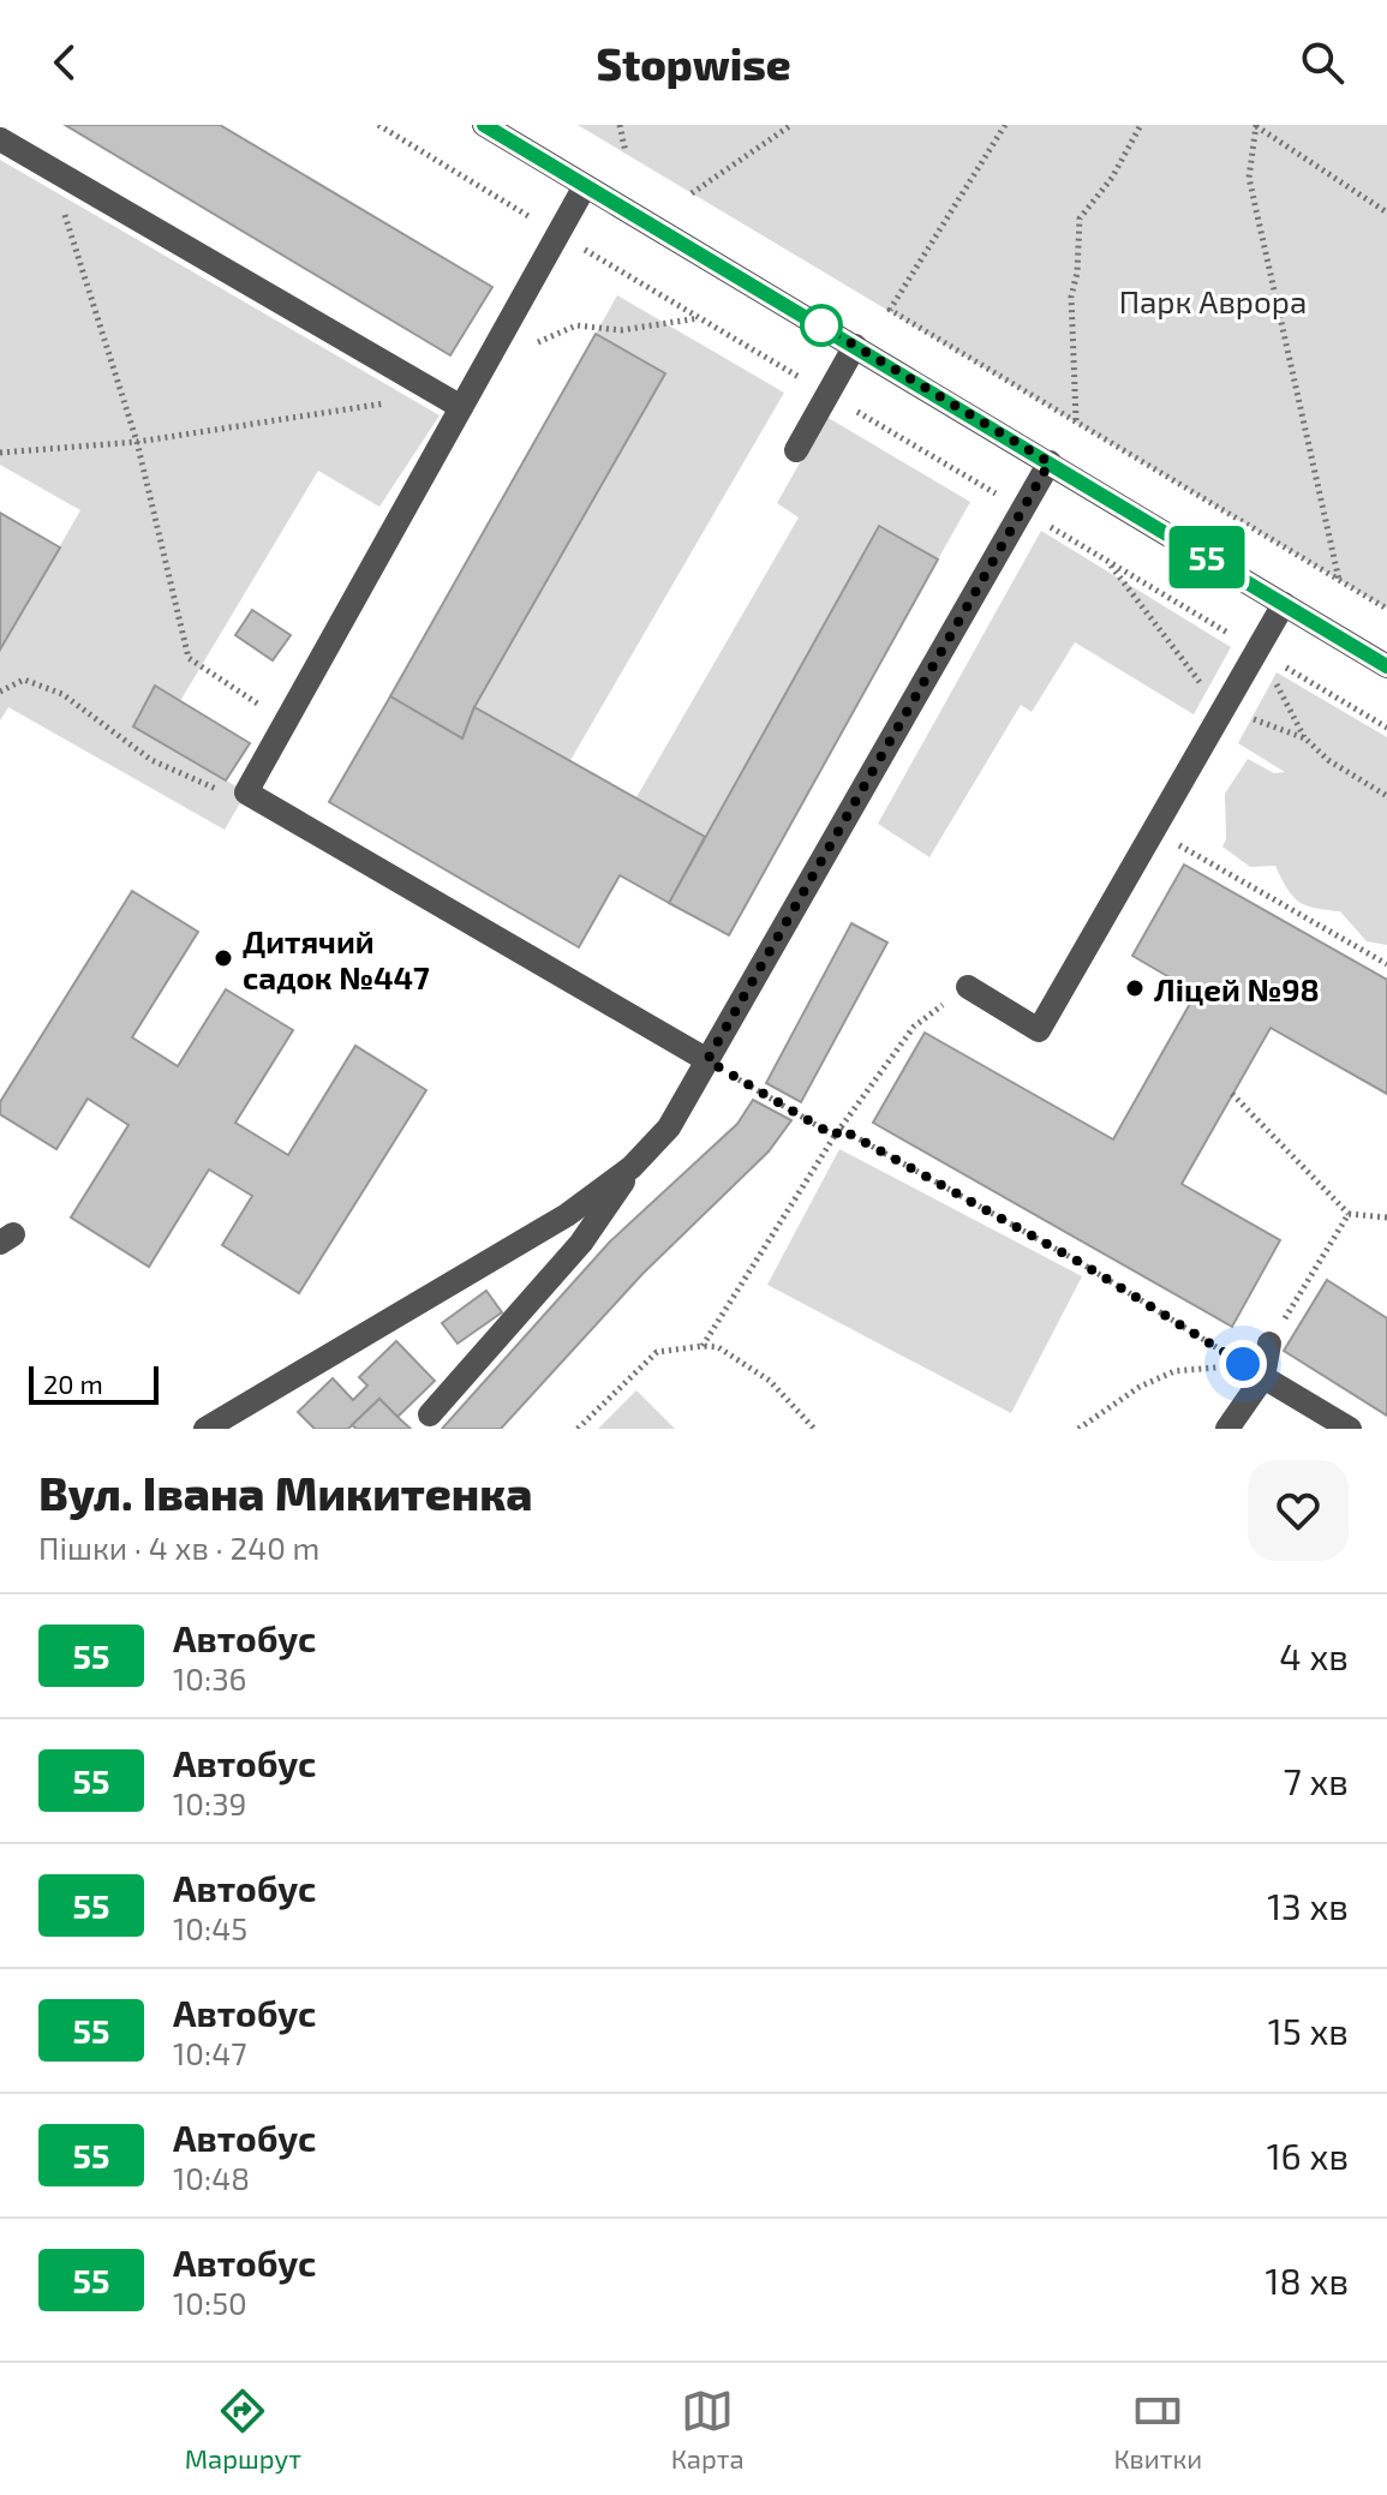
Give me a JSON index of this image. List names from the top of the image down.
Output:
{
  "parks": ["Парк Аврора"],
  "places": ["Дитячий садок №447", "Ліцей №98"],
  "lines": ["bus line 55"],
  "scale_bar": "20 m",
  "page": {
    "header": "Stopwise",
    "on_map": "55",
    "scale": "20 m",
    "heading": ["Вул. Івана Микитенка", "Пішки · 4 хв · 240 m"],
    "list": [
      {
        "mark": "55",
        "name": "Автобус",
        "note": "10:36",
        "value": "4 хв"
      },
      {
        "mark": "55",
        "name": "Автобус",
        "note": "10:39",
        "value": "7 хв"
      },
      {
        "mark": "55",
        "name": "Автобус",
        "note": "10:45",
        "value": "13 хв"
      },
      {
        "mark": "55",
        "name": "Автобус",
        "note": "10:47",
        "value": "15 хв"
      },
      {
        "mark": "55",
        "name": "Автобус",
        "note": "10:48",
        "value": "16 хв"
      },
      {
        "mark": "55",
        "name": "Автобус",
        "note": "10:50",
        "value": "18 хв"
      }
    ],
    "tabs": ["Маршрут", "Карта", "Квитки"]
  }
}
